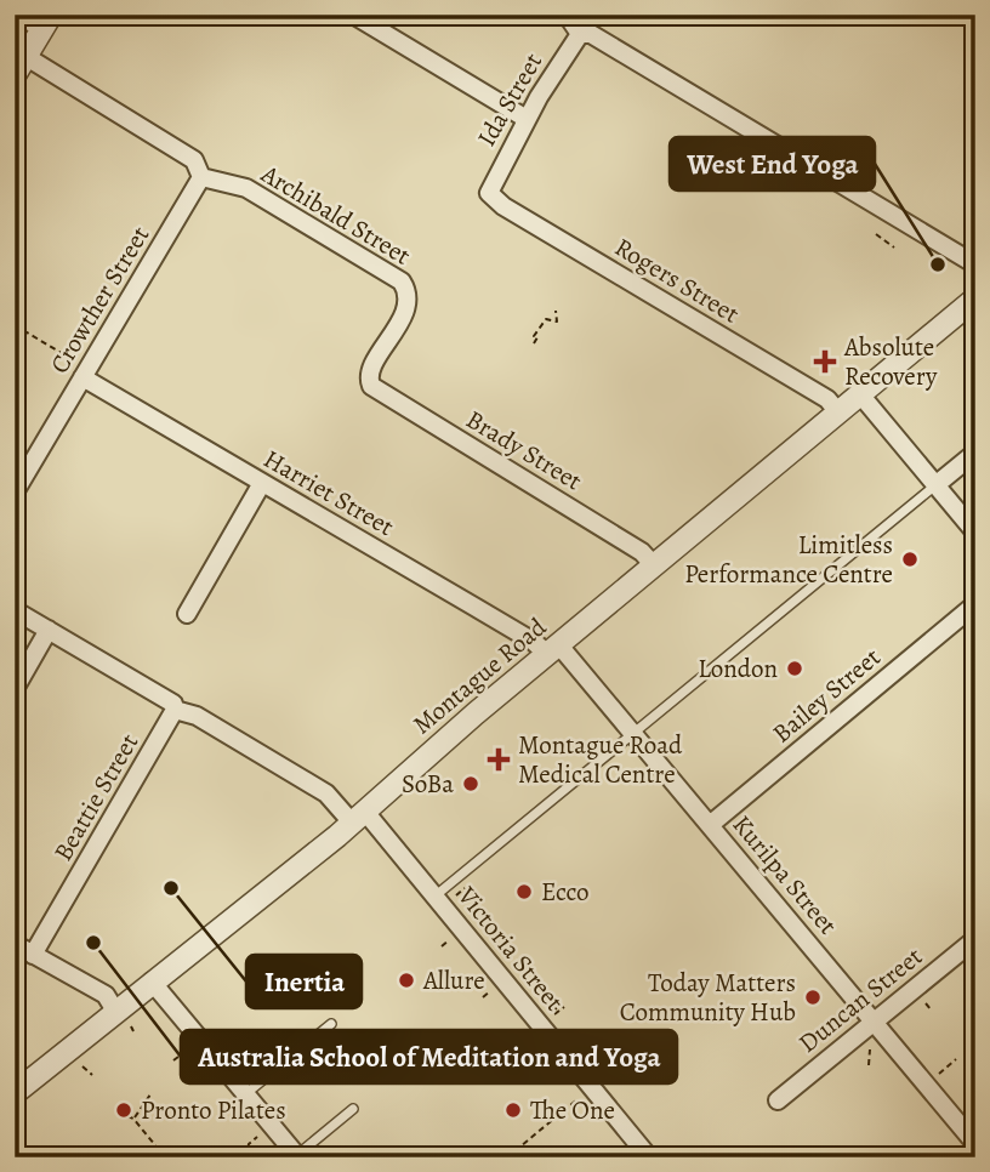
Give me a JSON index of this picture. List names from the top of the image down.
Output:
{
  "streets": {
    "street": [
      "Ida Street",
      "Archibald Street",
      "Rogers Street",
      "Crowther Street",
      "Brady Street",
      "Harriet Street",
      "Montague Road",
      "Bailey Street",
      "Beattie Street",
      "Kurilpa Street",
      "Victoria Street",
      "Duncan Street"
    ]
  },
  "crossings": [
    ["Ida Street", "Rogers Street"],
    ["Archibald Street", "Crowther Street"],
    ["Archibald Street", "Brady Street"],
    ["Rogers Street", "Montague Road"],
    ["Crowther Street", "Harriet Street"],
    ["Brady Street", "Montague Road"],
    ["Harriet Street", "Montague Road"],
    ["Harriet Street", "Kurilpa Street"],
    ["Montague Road", "Kurilpa Street"],
    ["Montague Road", "Victoria Street"],
    ["Bailey Street", "Kurilpa Street"],
    ["Beattie Street", "Victoria Street"],
    ["Kurilpa Street", "Duncan Street"]
  ],
  "places": {
    "other": [
      "West End Yoga",
      "Limitless Performance Centre",
      "London",
      "SoBa",
      "Inertia",
      "Ecco",
      "Australia School of Meditation and Yoga",
      "Allure",
      "Today Matters Community Hub",
      "Pronto Pilates",
      "The One"
    ],
    "health": ["Absolute Recovery", "Montague Road Medical Centre"]
  }
}
